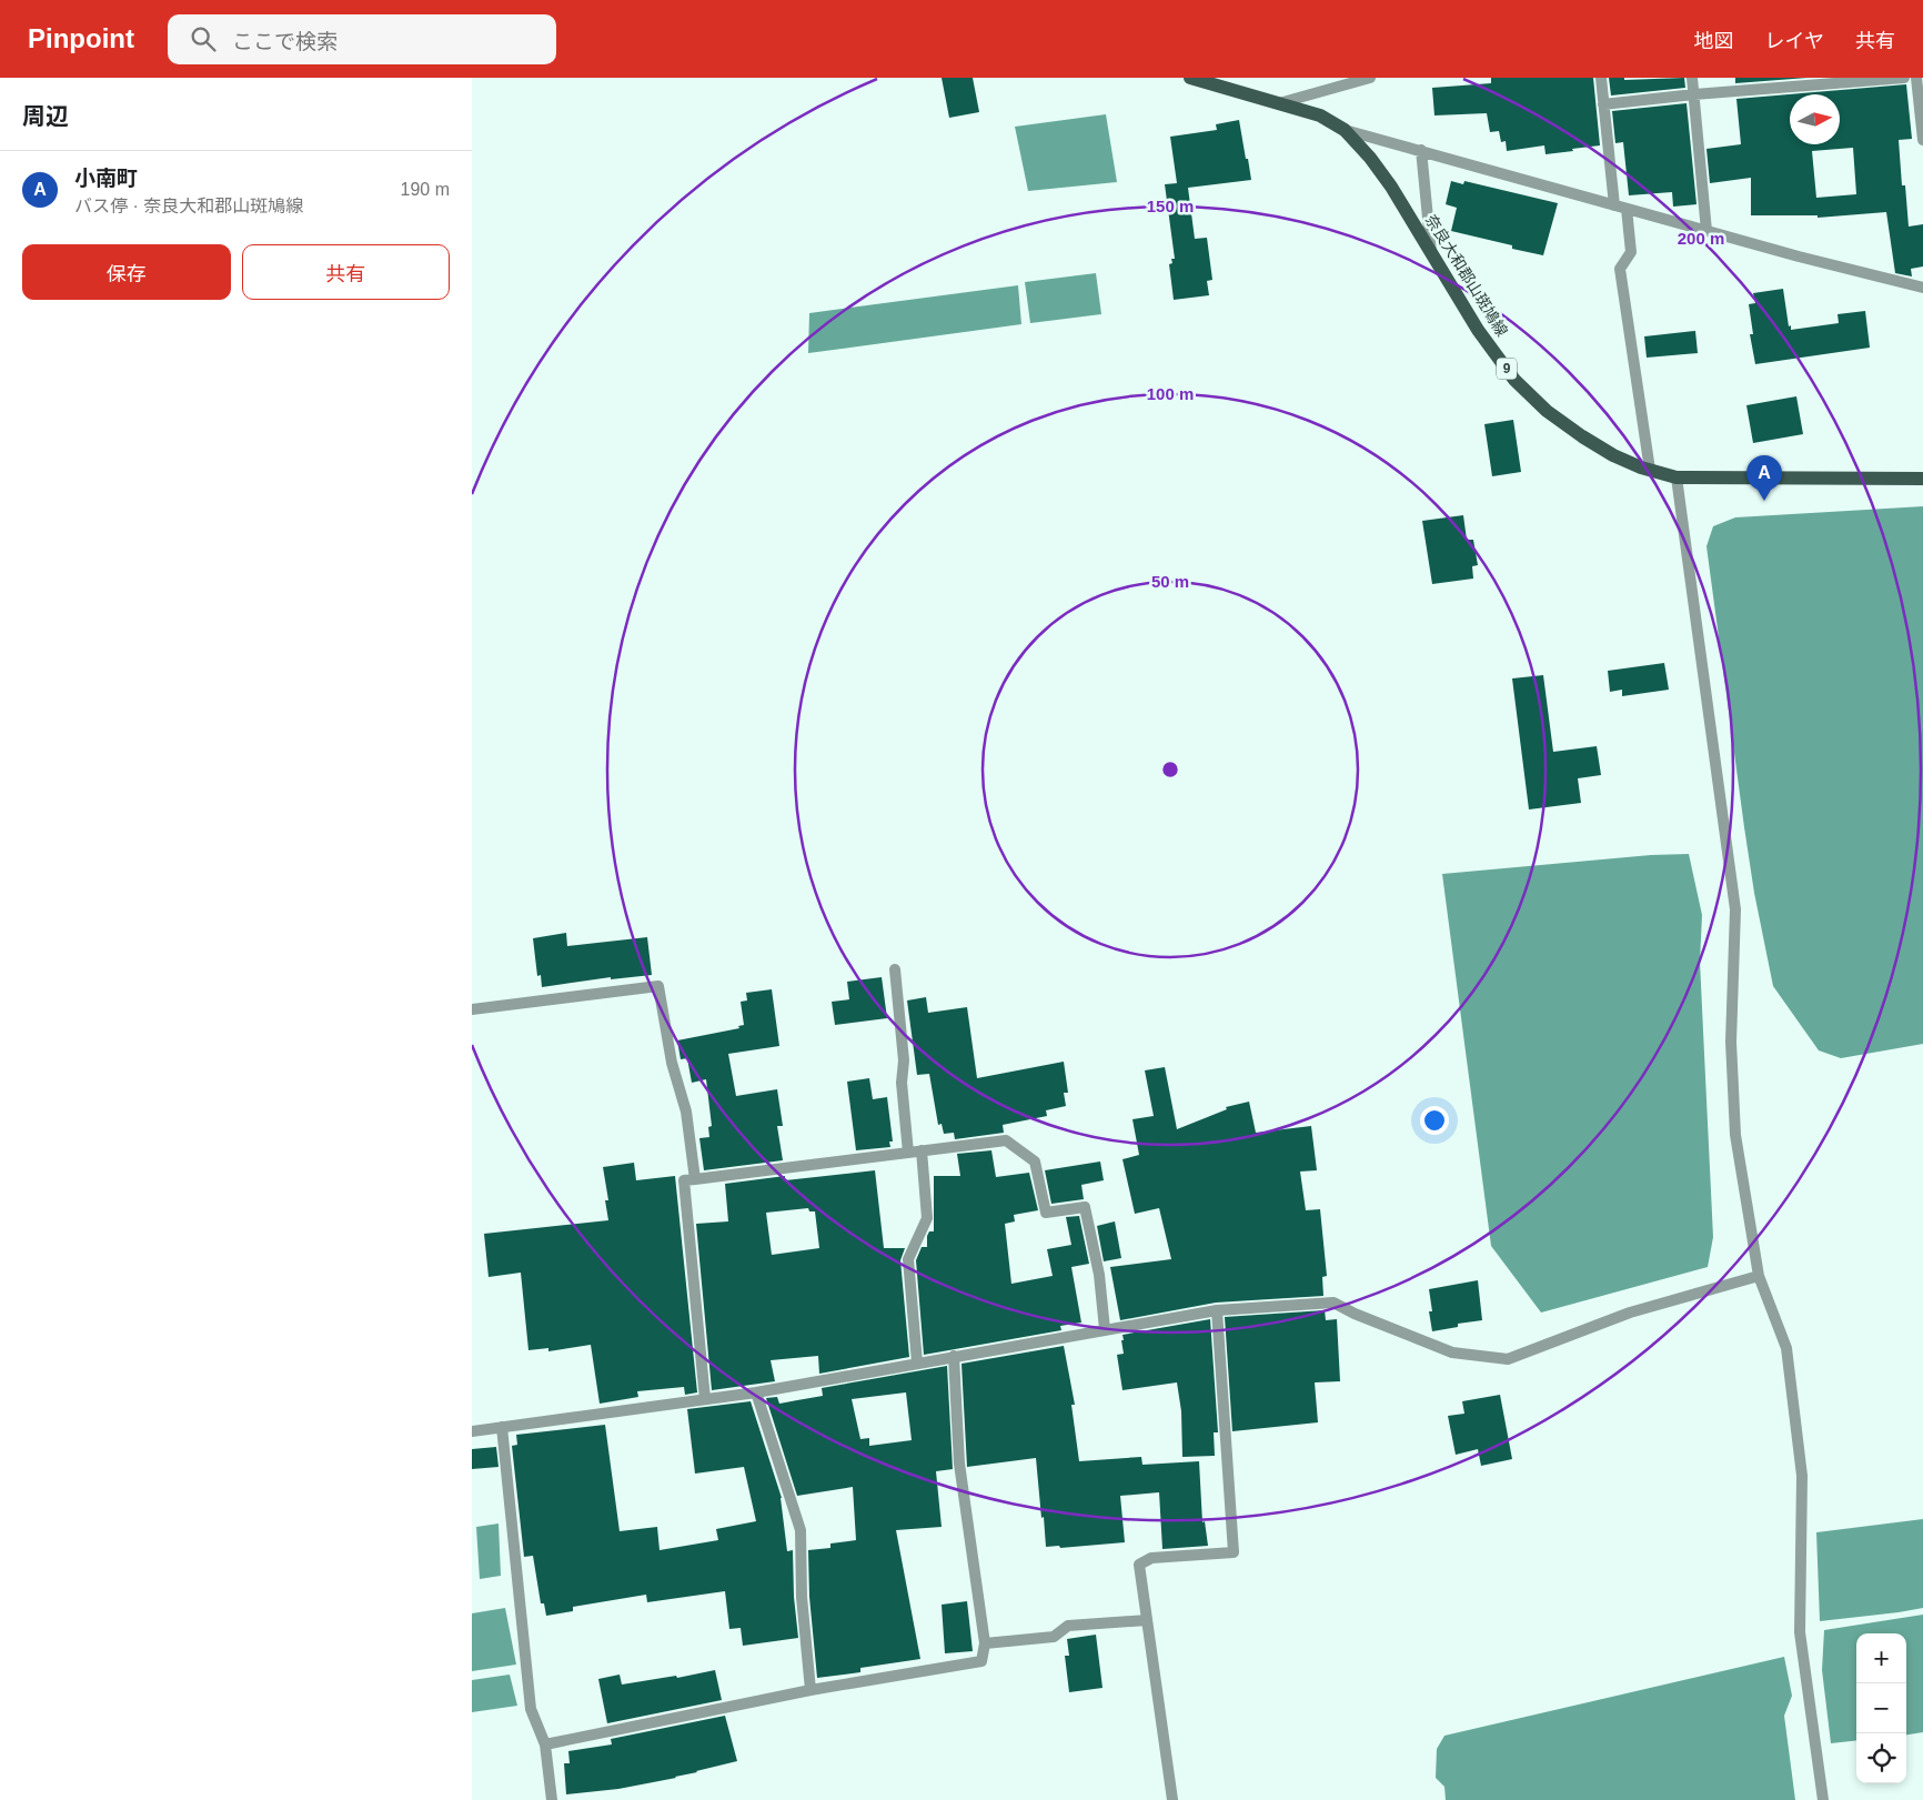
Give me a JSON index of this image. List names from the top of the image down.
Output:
{
  "streets": {
    "main road": ["奈良大和郡山斑鳩線", "9"]
  },
  "north": "right",
  "page": {
    "header": "Pinpoint",
    "search": "ここで検索",
    "nav": ["地図", "レイヤ", "共有"],
    "heading": "周辺",
    "list": [
      {
        "mark": "A",
        "name": "小南町",
        "note": "バス停 · 奈良大和郡山斑鳩線",
        "value": "190 m"
      }
    ],
    "buttons": ["保存", "共有"],
    "pins": "A",
    "map_buttons": ["+", "−"]
  },
  "rings": [
    "150 m",
    "200 m",
    "100 m",
    "50 m"
  ]
}
